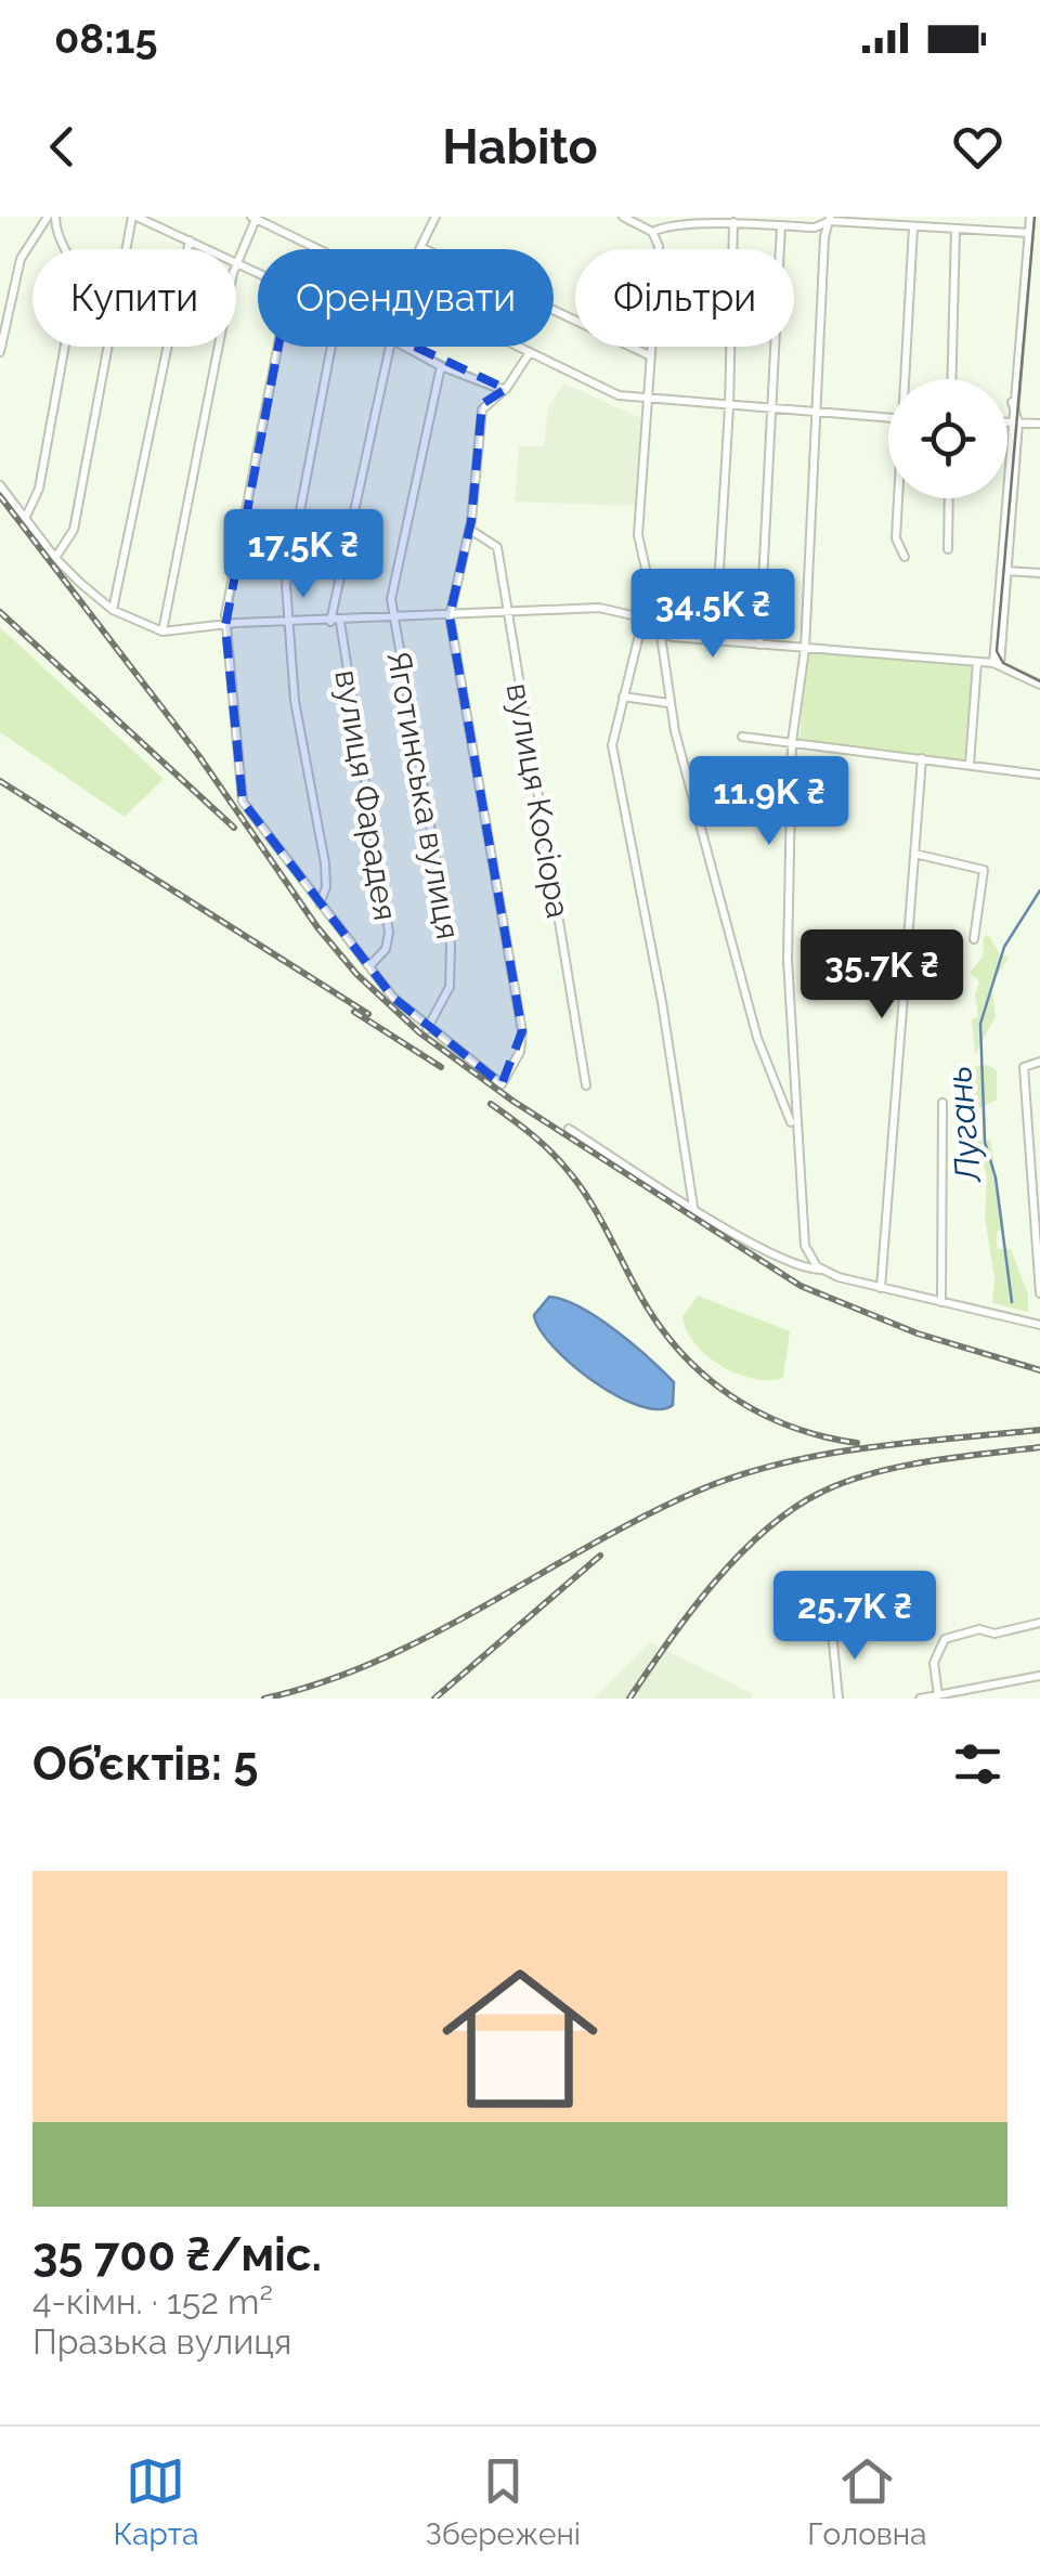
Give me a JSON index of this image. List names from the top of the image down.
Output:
{
  "streets": {
    "street": ["вулиця Фарадея", "Яготинська вулиця", "вулиця Косіора"]
  },
  "water": ["Лугань"],
  "page": {
    "status": "08:15",
    "header": "Habito",
    "chip": ["Купити", "Орендувати", "Фільтри"],
    "price": [
      "17.5K ₴",
      "34.5K ₴",
      "11.9K ₴",
      "35.7K ₴",
      "25.7K ₴"
    ],
    "heading": "Об’єктів: 5",
    "list": [
      {
        "name": "35 700 ₴/міс.",
        "note": "4-кімн. · 152 m² · Празька вулиця"
      }
    ],
    "tabs": ["Карта", "Збережені", "Головна"]
  }
}
